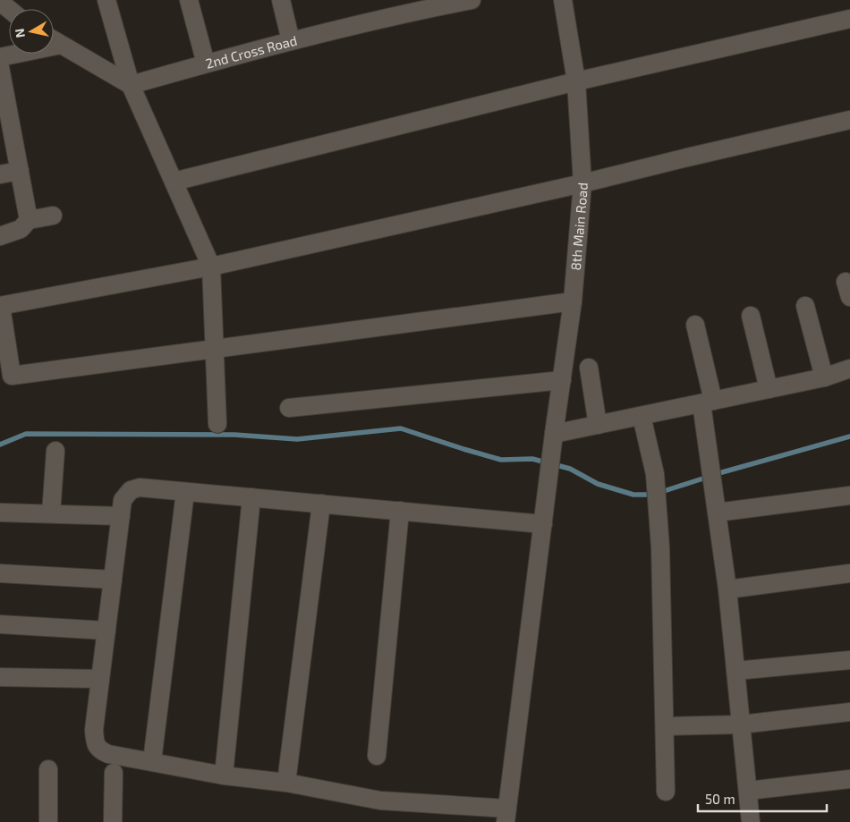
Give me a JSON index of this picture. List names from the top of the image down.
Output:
{
  "streets": {
    "street": ["2nd Cross Road", "8th Main Road"]
  },
  "scale_bar": "50 m",
  "north": "left"
}
